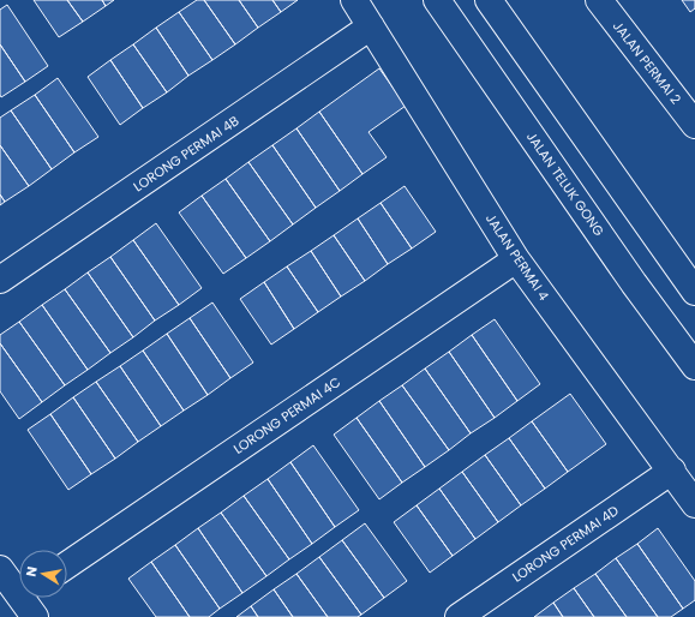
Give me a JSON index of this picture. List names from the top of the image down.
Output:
{
  "streets": {
    "street": [
      "JALAN PERMAI 2",
      "LORONG PERMAI 4B",
      "JALAN TELUK GONG",
      "JALAN PERMAI 4",
      "LORONG PERMAI 4C",
      "LORONG PERMAI 4D"
    ]
  },
  "crossings": [
    ["LORONG PERMAI 4B", "JALAN PERMAI 4"],
    ["JALAN PERMAI 4", "LORONG PERMAI 4C"],
    ["JALAN PERMAI 4", "LORONG PERMAI 4D"]
  ],
  "north": "left"
}
